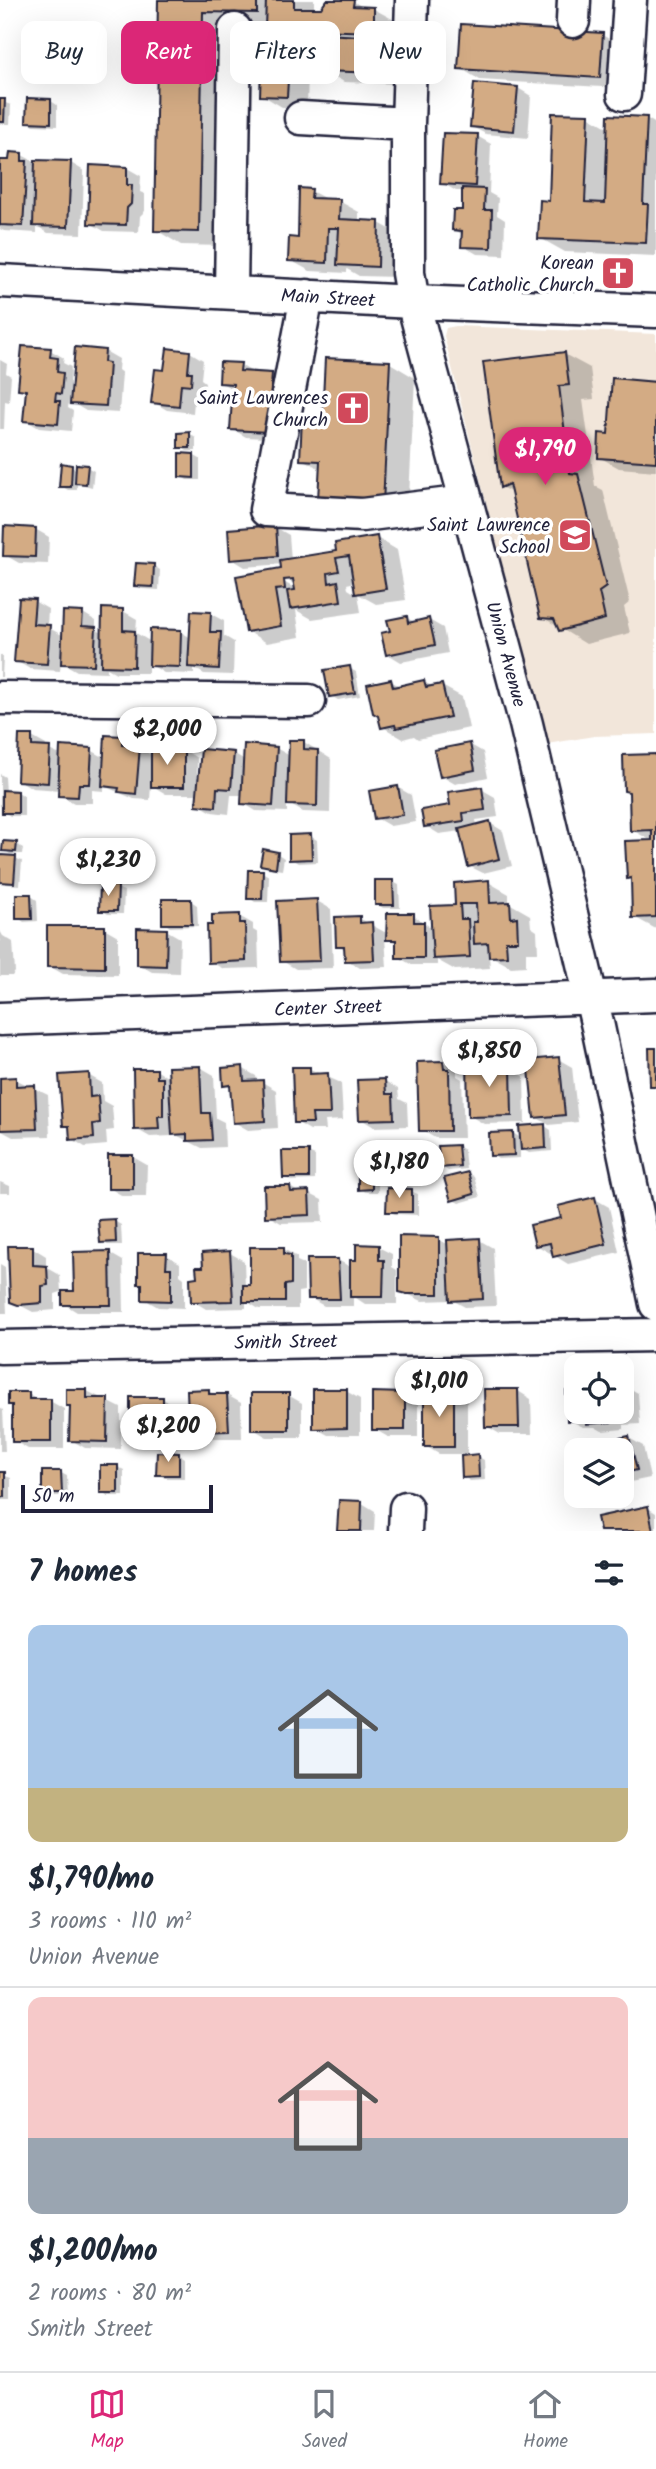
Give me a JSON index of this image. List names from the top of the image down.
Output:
{
  "streets": {
    "street": [
      "Main Street",
      "Union Avenue",
      "Center Street",
      "Smith Street"
    ]
  },
  "crossings": [
    ["Main Street", "Union Avenue"],
    ["Union Avenue", "Center Street"]
  ],
  "places": {
    "church": ["Korean Catholic Church", "Saint Lawrences Church"],
    "school or university": ["Saint Lawrence School"]
  },
  "scale_bar": "50 m",
  "page": {
    "chip": [
      "Buy",
      "Rent",
      "Filters",
      "New"
    ],
    "price": [
      "$1,790",
      "$2,000",
      "$1,230",
      "$1,850",
      "$1,180",
      "$1,010",
      "$1,200"
    ],
    "scale": "50 m",
    "heading": "7 homes",
    "list": [
      {
        "name": "$1,790/mo",
        "note": "3 rooms · 110 m² · Union Avenue"
      },
      {
        "name": "$1,200/mo",
        "note": "2 rooms · 80 m² · Smith Street"
      }
    ],
    "tabs": ["Map", "Saved", "Home"]
  }
}
